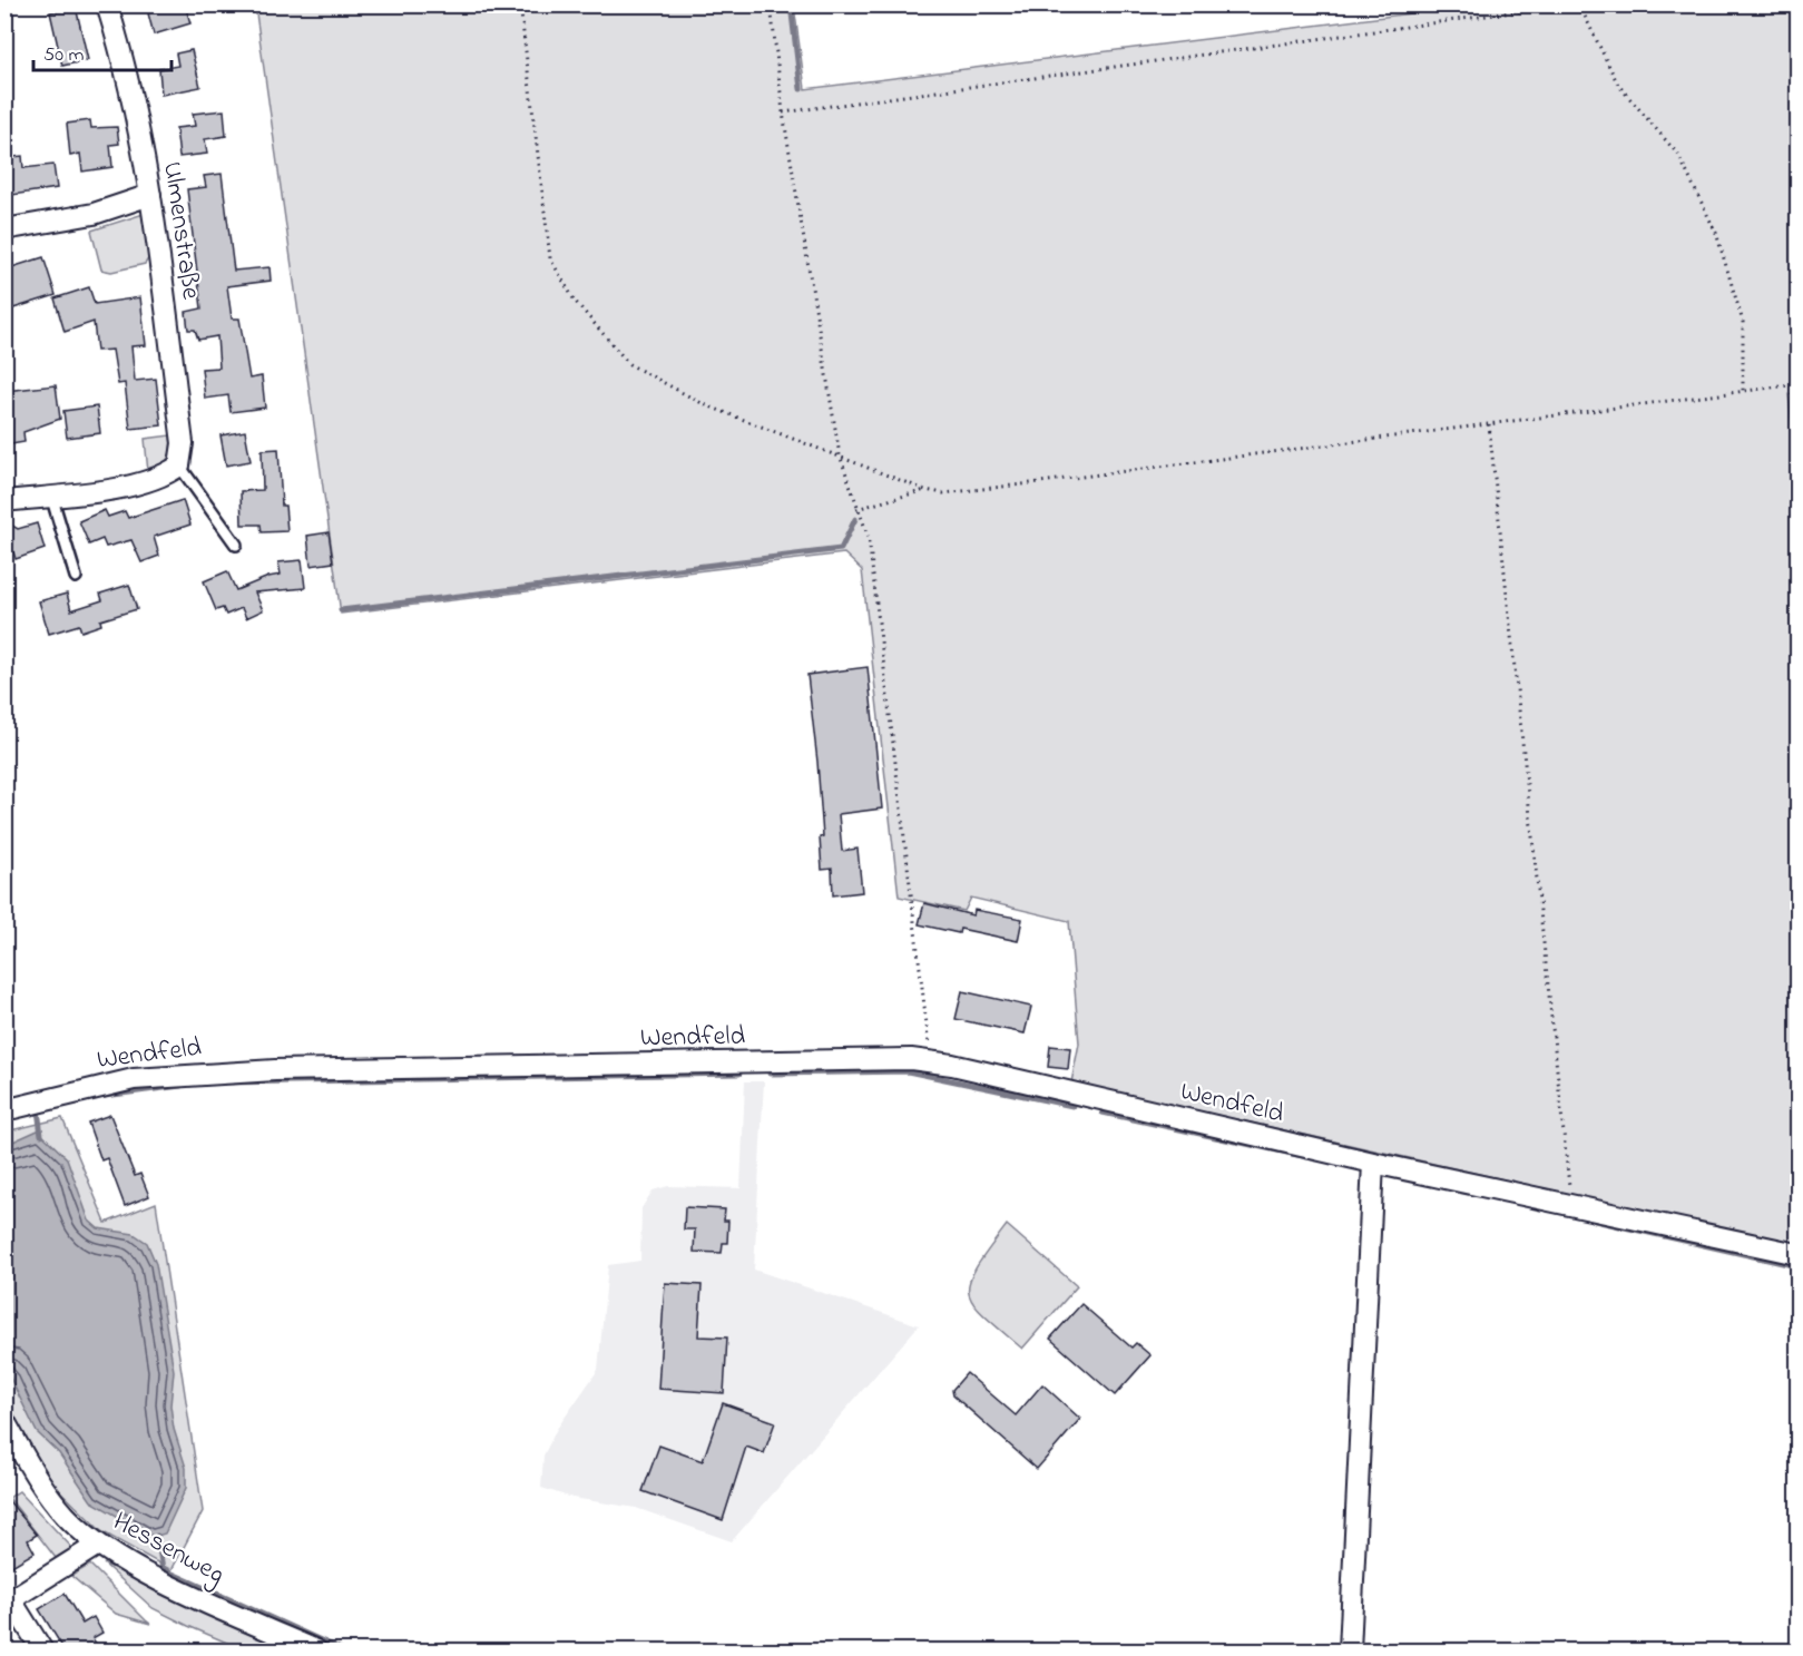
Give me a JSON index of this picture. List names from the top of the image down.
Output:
{
  "streets": {
    "street": ["Ulmenstraße", "Wendfeld", "Hessenweg"]
  },
  "scale_bar": "50 m"
}
